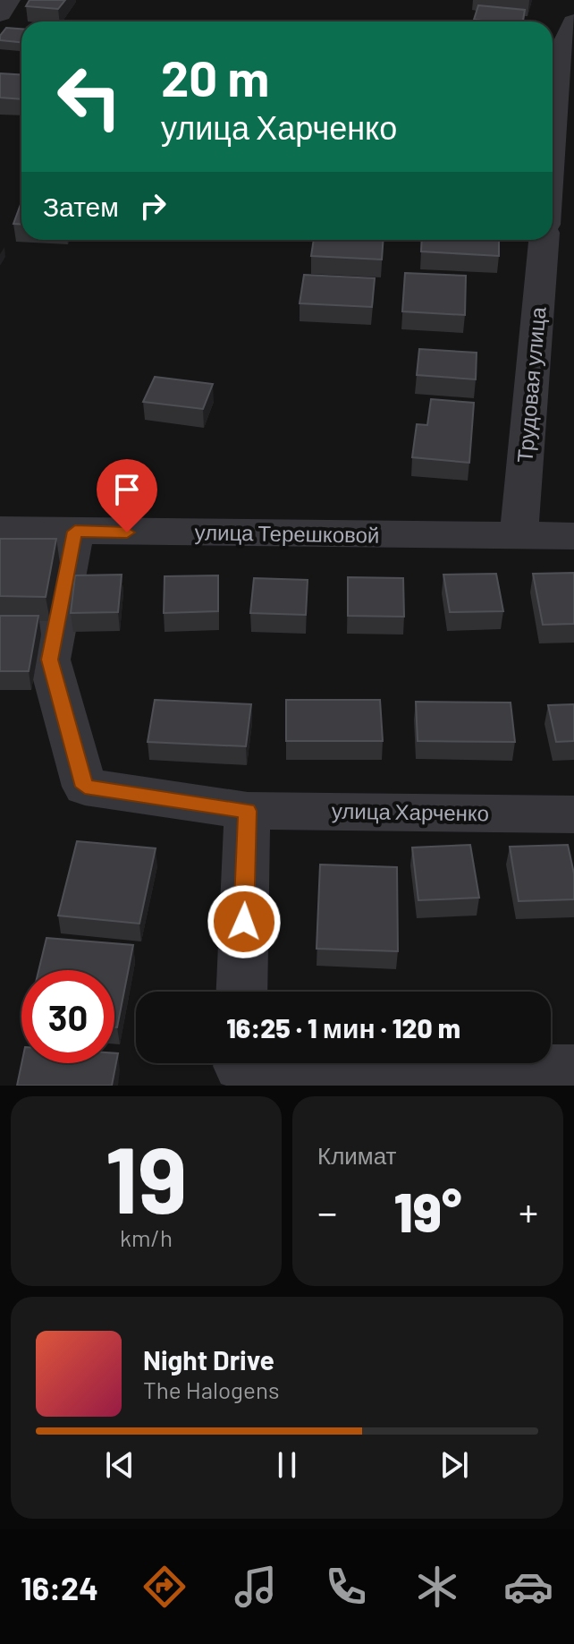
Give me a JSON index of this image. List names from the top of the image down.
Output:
{
  "streets": {
    "street": ["Трудовая улица", "улица Терешковой", "улица Харченко"]
  },
  "crossings": [
    ["Трудовая улица", "улица Терешковой"],
    ["улица Терешковой", "улица Харченко"]
  ],
  "page": {
    "turn": ["20 m", "улица Харченко"],
    "then": "Затем",
    "limit": "30",
    "trip": "16:25 · 1 мин · 120 m",
    "tile": [
      ["19", "km/h"],
      "Климат"
    ],
    "heat": ["−", "19°", "+"],
    "song": ["Night Drive", "The Halogens"],
    "tabs": "16:24"
  }
}
